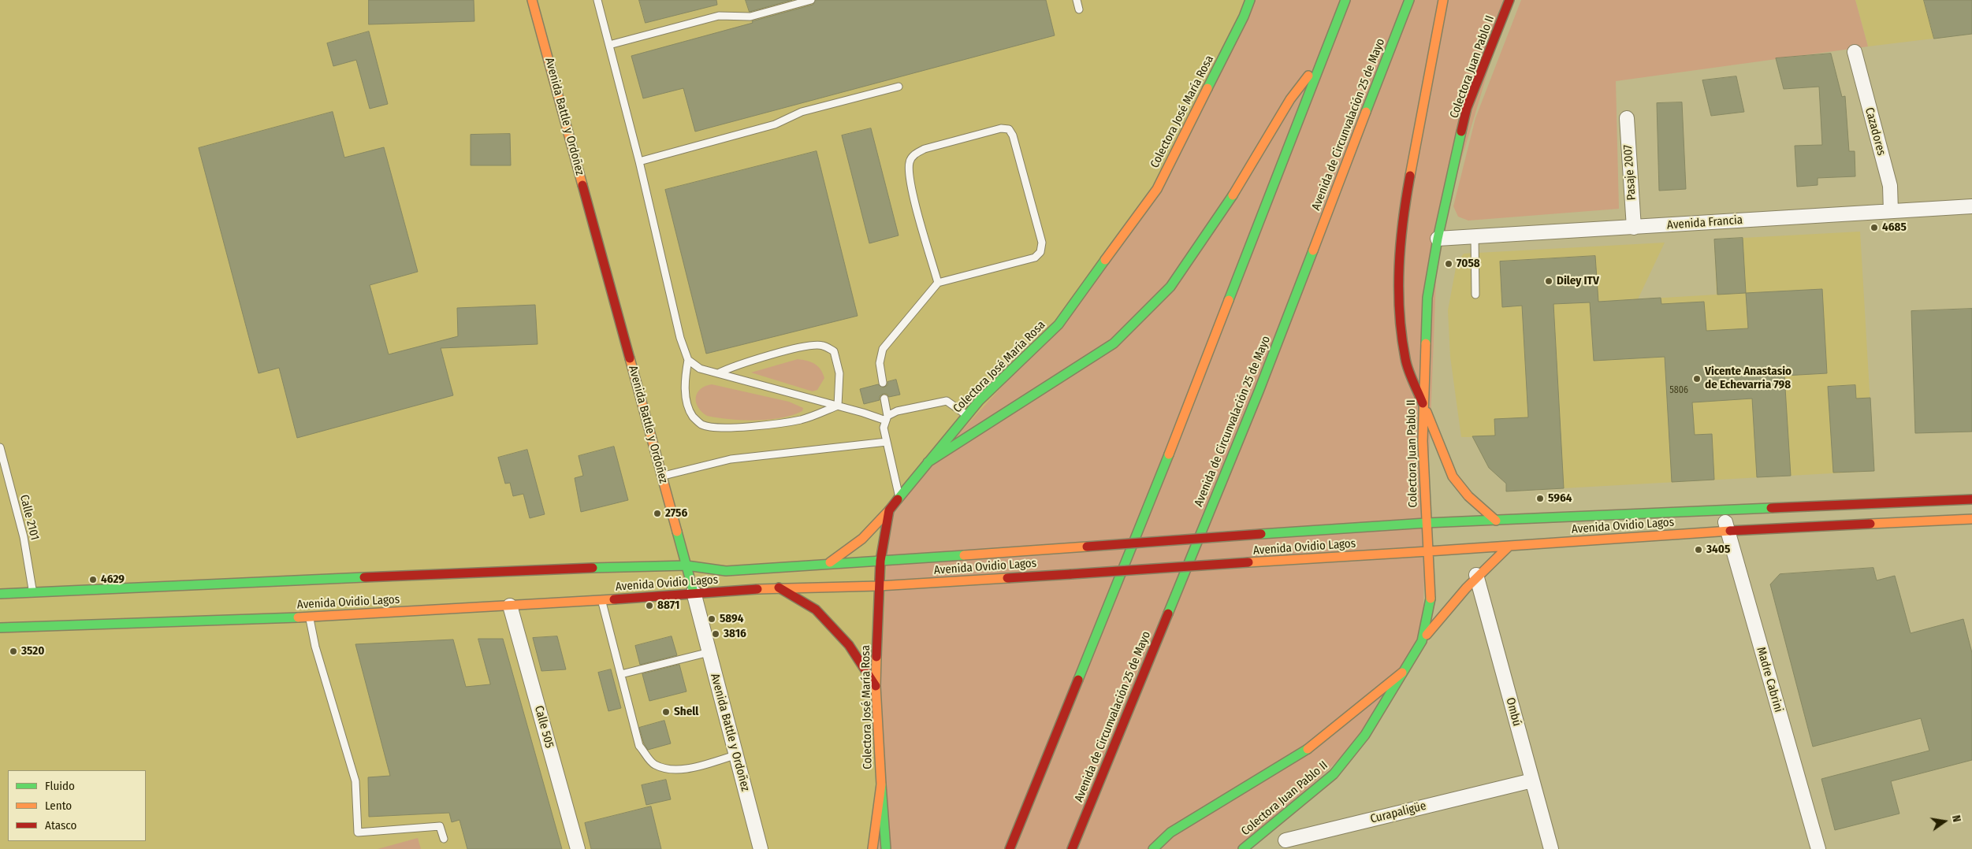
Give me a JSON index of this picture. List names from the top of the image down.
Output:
{
  "streets": {
    "main road": [
      "Colectora Juan Pablo II",
      "Colectora José María Rosa",
      "Avenida Battle y Ordoñez",
      "Avenida de Circunvalación 25 de Mayo",
      "Avenida Ovidio Lagos"
    ],
    "street": [
      "Cazadores",
      "Pasaje 2007",
      "Avenida Francia",
      "Madre Cabrini",
      "Ombú",
      "Calle 505",
      "Curapaligüe"
    ],
    "lane": ["Calle 2101"]
  },
  "crossings": [
    ["Colectora Juan Pablo II", "Avenida Francia"],
    ["Colectora Juan Pablo II", "Avenida Ovidio Lagos"],
    ["Colectora Juan Pablo II", "Curapaligüe"],
    ["Colectora José María Rosa", "Avenida Ovidio Lagos"],
    ["Avenida Battle y Ordoñez", "Avenida Ovidio Lagos"],
    ["Cazadores", "Avenida Francia"],
    ["Pasaje 2007", "Avenida Francia"],
    ["Calle 2101", "Avenida Ovidio Lagos"],
    ["Avenida Ovidio Lagos", "Madre Cabrini"],
    ["Avenida Ovidio Lagos", "Calle 505"],
    ["Ombú", "Curapaligüe"]
  ],
  "places": [
    "4685",
    "7058",
    "Diley ITV",
    "Vicente Anastasio de Echevarria 798",
    "5964",
    "2756",
    "3405",
    "4629",
    "8871",
    "5894",
    "3816",
    "3520",
    "Shell"
  ],
  "house_numbers": ["5806"],
  "legend": ["Fluido", "Lento", "Atasco"],
  "north": "right"
}
